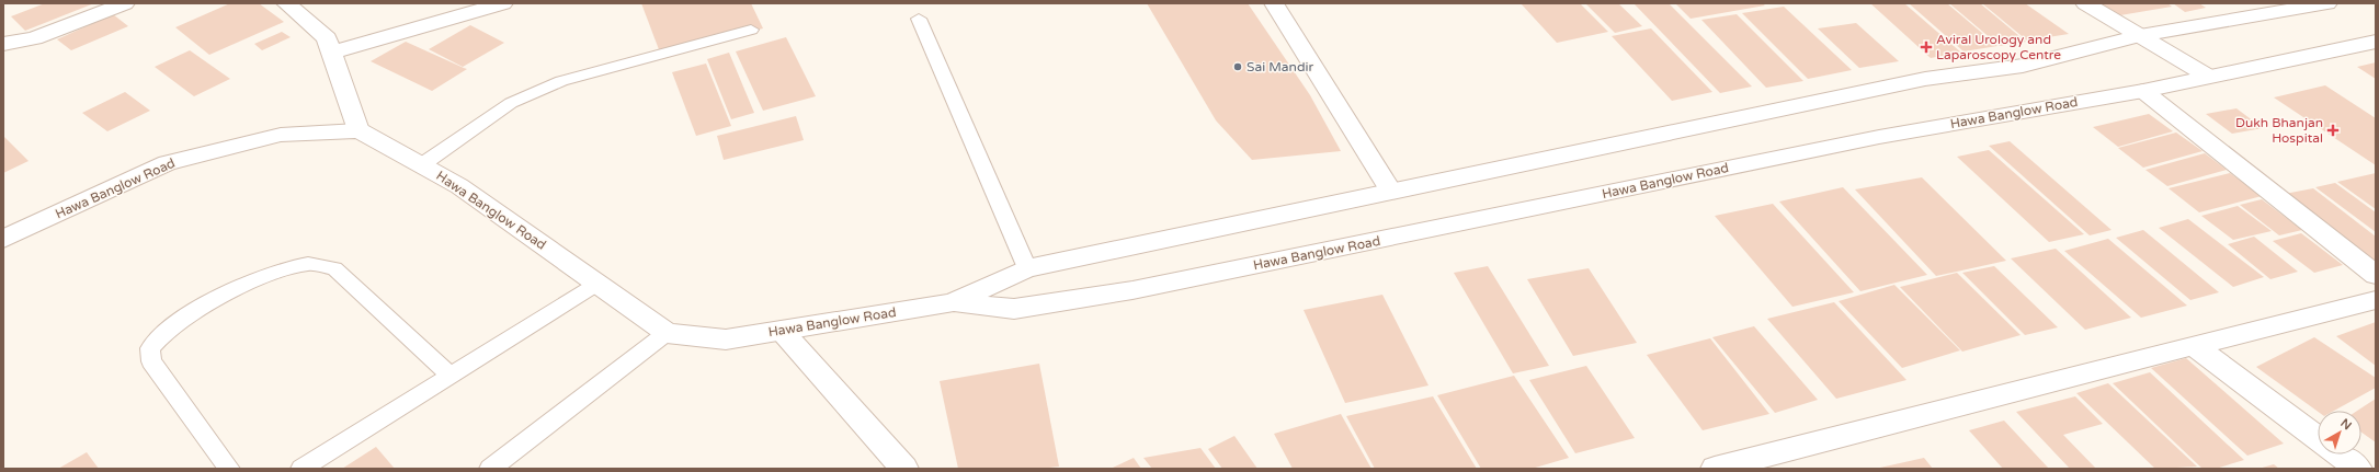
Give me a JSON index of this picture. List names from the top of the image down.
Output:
{
  "streets": {
    "street": ["Hawa Banglow Road"]
  },
  "places": {
    "health": ["Aviral Urology and Laparoscopy Centre", "Dukh Bhanjan Hospital"],
    "other": ["Sai Mandir"]
  },
  "north": "top right"
}
